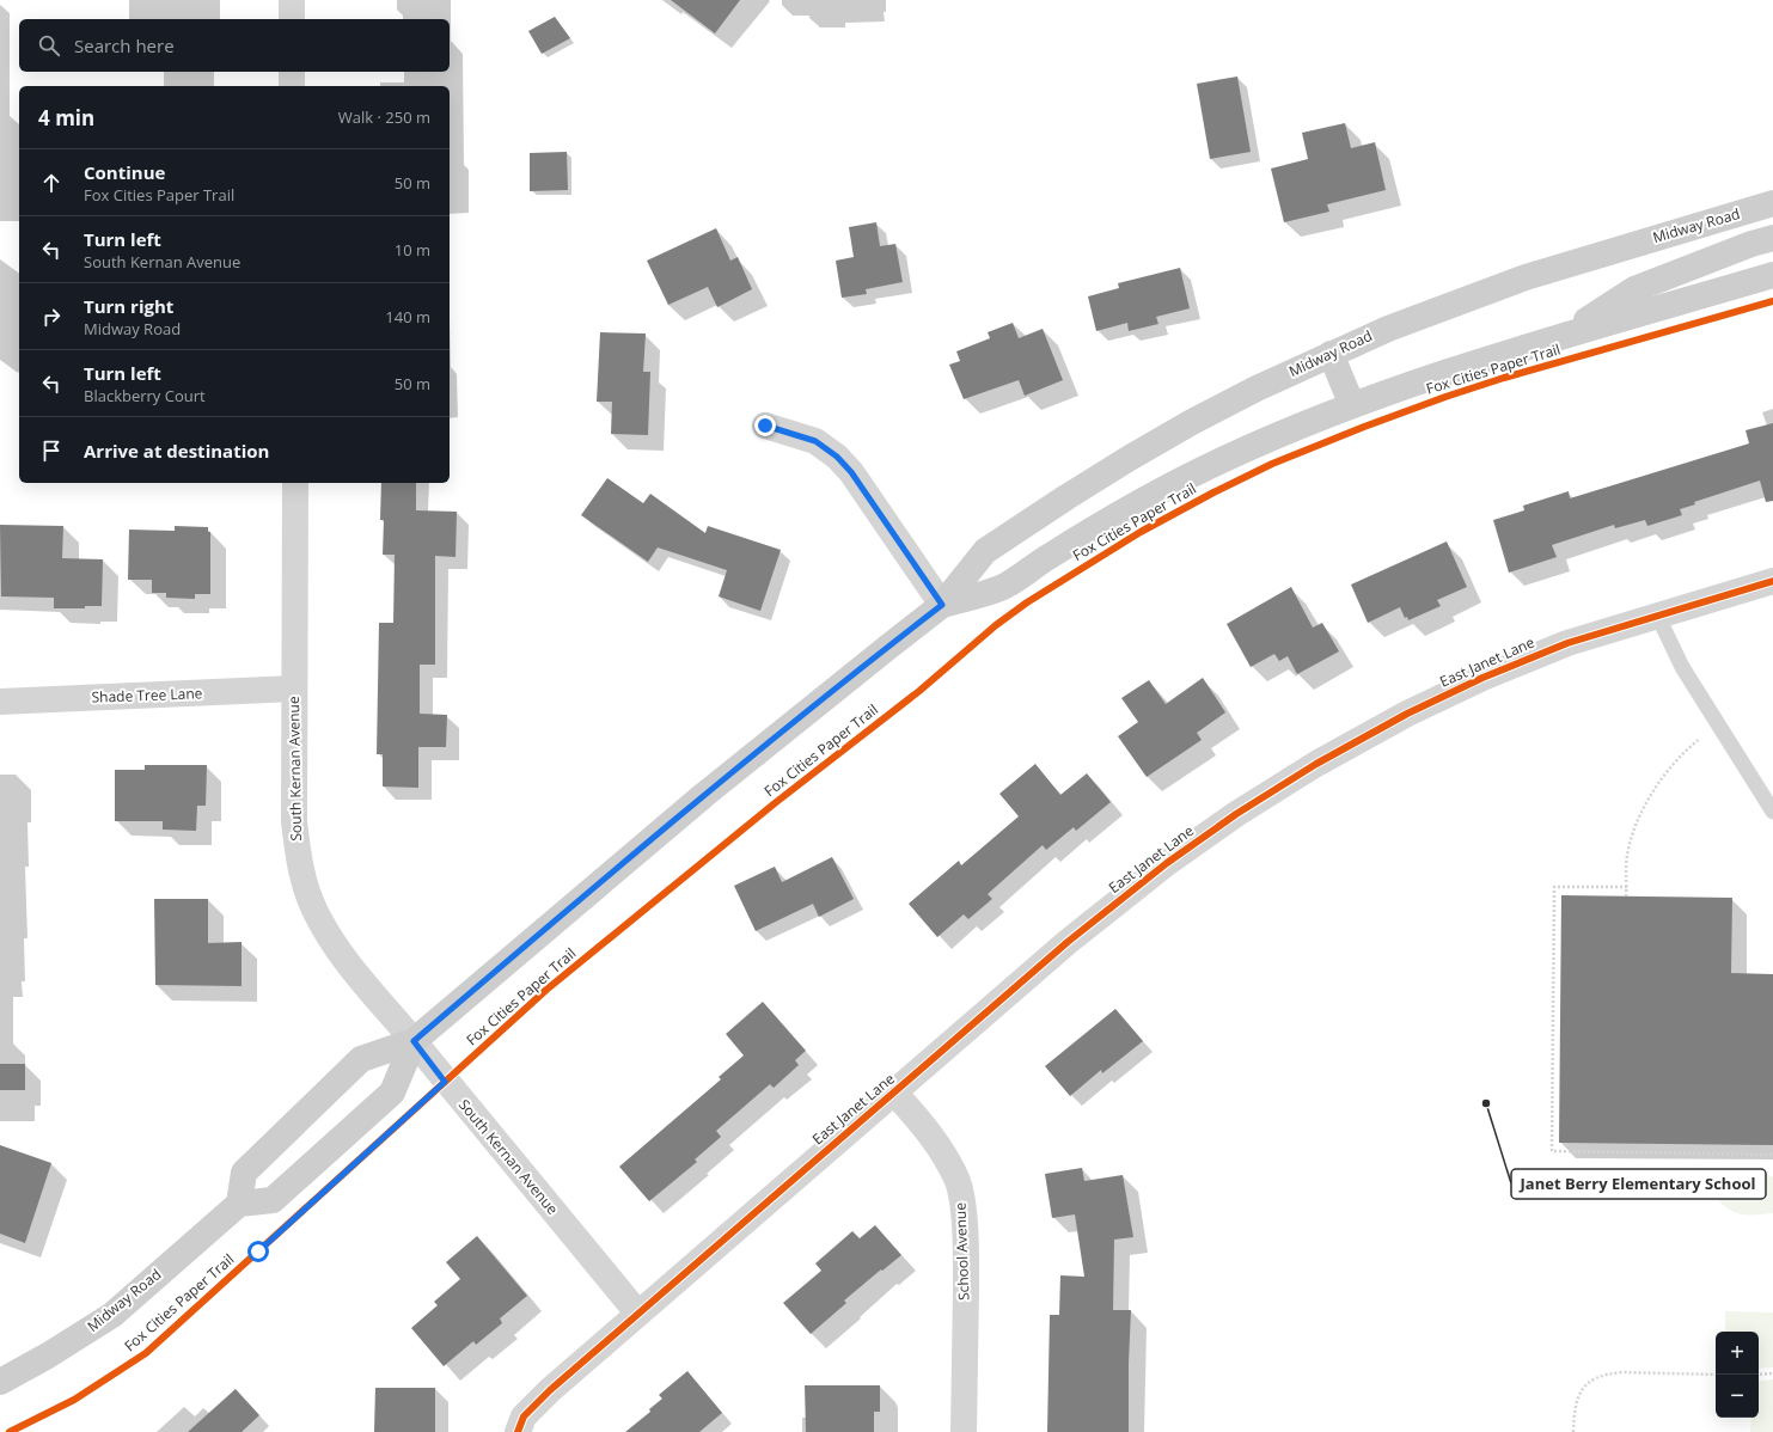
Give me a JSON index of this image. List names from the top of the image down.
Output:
{
  "streets": {
    "main road": ["Midway Road"],
    "street": [
      "East Janet Lane",
      "Shade Tree Lane",
      "South Kernan Avenue",
      "School Avenue"
    ],
    "cycle path": ["Fox Cities Paper Trail"]
  },
  "crossings": [
    ["Midway Road", "South Kernan Avenue"],
    ["East Janet Lane", "South Kernan Avenue"],
    ["East Janet Lane", "School Avenue"],
    ["Shade Tree Lane", "South Kernan Avenue"]
  ],
  "places": ["Janet Berry Elementary School"],
  "page": {
    "search": "Search here",
    "heading": ["4 min", "Walk · 250 m"],
    "list": [
      ["Continue", "Fox Cities Paper Trail", "50 m"],
      ["Turn left", "South Kernan Avenue", "10 m"],
      ["Turn right", "Midway Road", "140 m"],
      ["Turn left", "Blackberry Court", "50 m"],
      "Arrive at destination"
    ],
    "map_buttons": ["+", "−"]
  }
}
